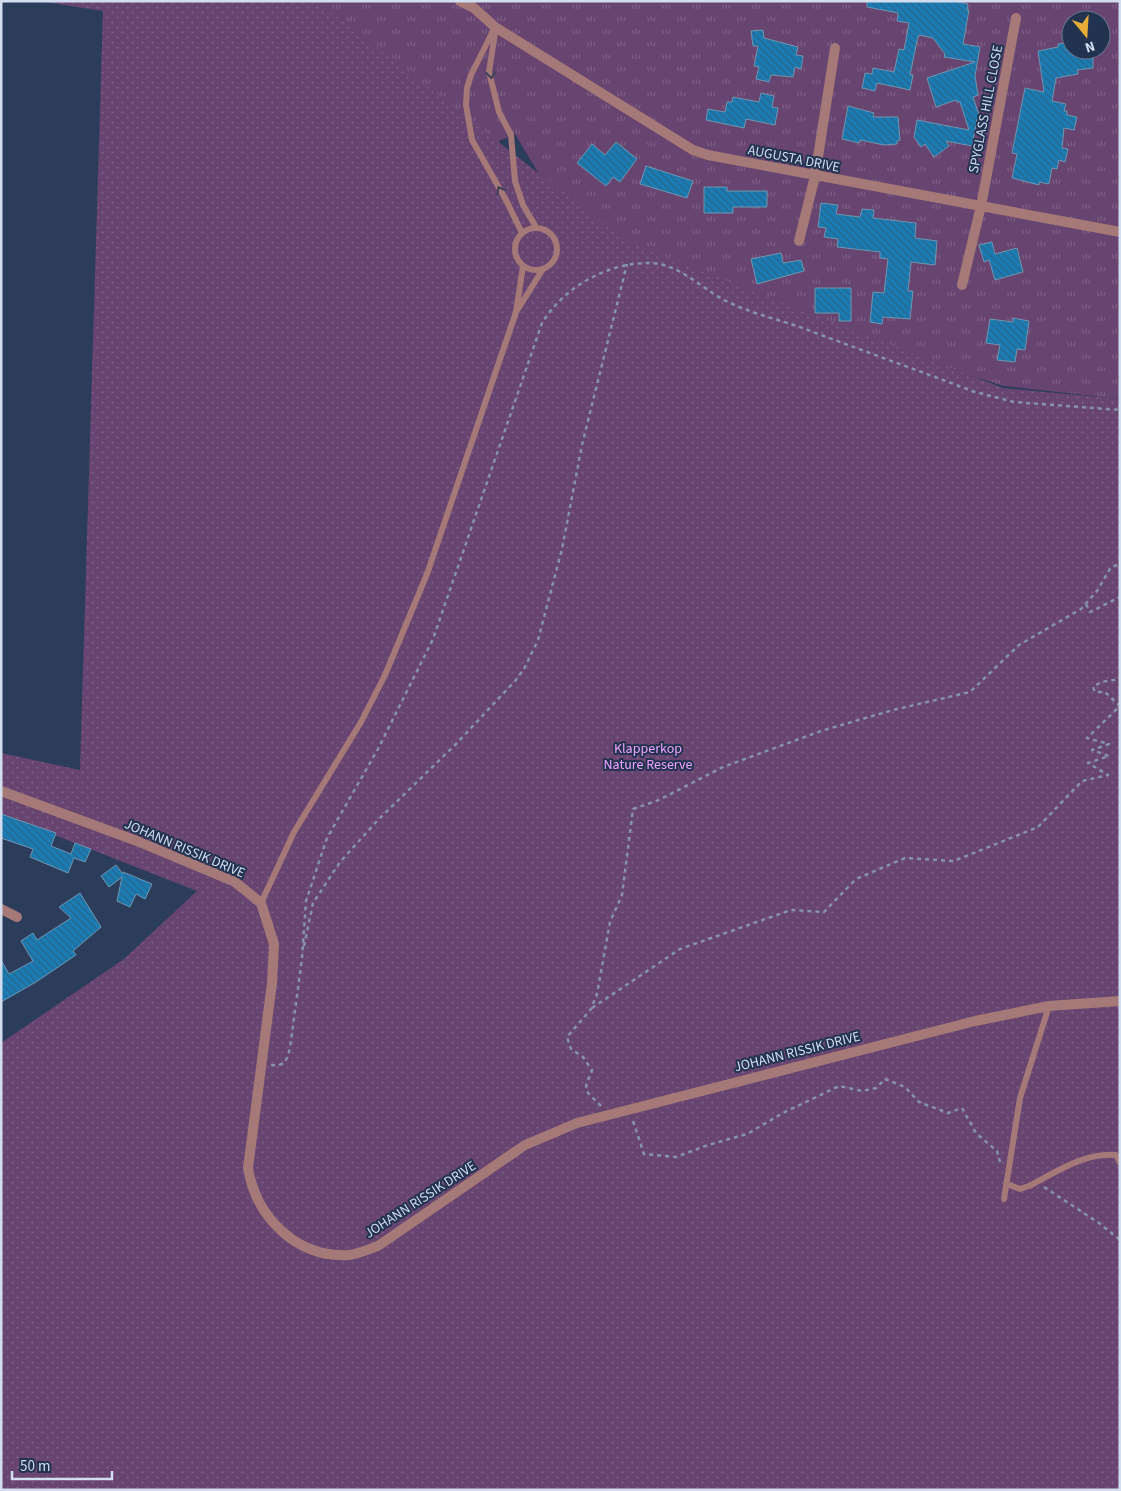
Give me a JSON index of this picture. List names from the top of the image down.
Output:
{
  "streets": {
    "street": ["SPYGLASS HILL CLOSE", "AUGUSTA DRIVE", "JOHANN RISSIK DRIVE"]
  },
  "crossings": [
    ["SPYGLASS HILL CLOSE", "AUGUSTA DRIVE"]
  ],
  "parks": ["Klapperkop Nature Reserve"],
  "scale_bar": "50 m",
  "north": "bottom"
}
